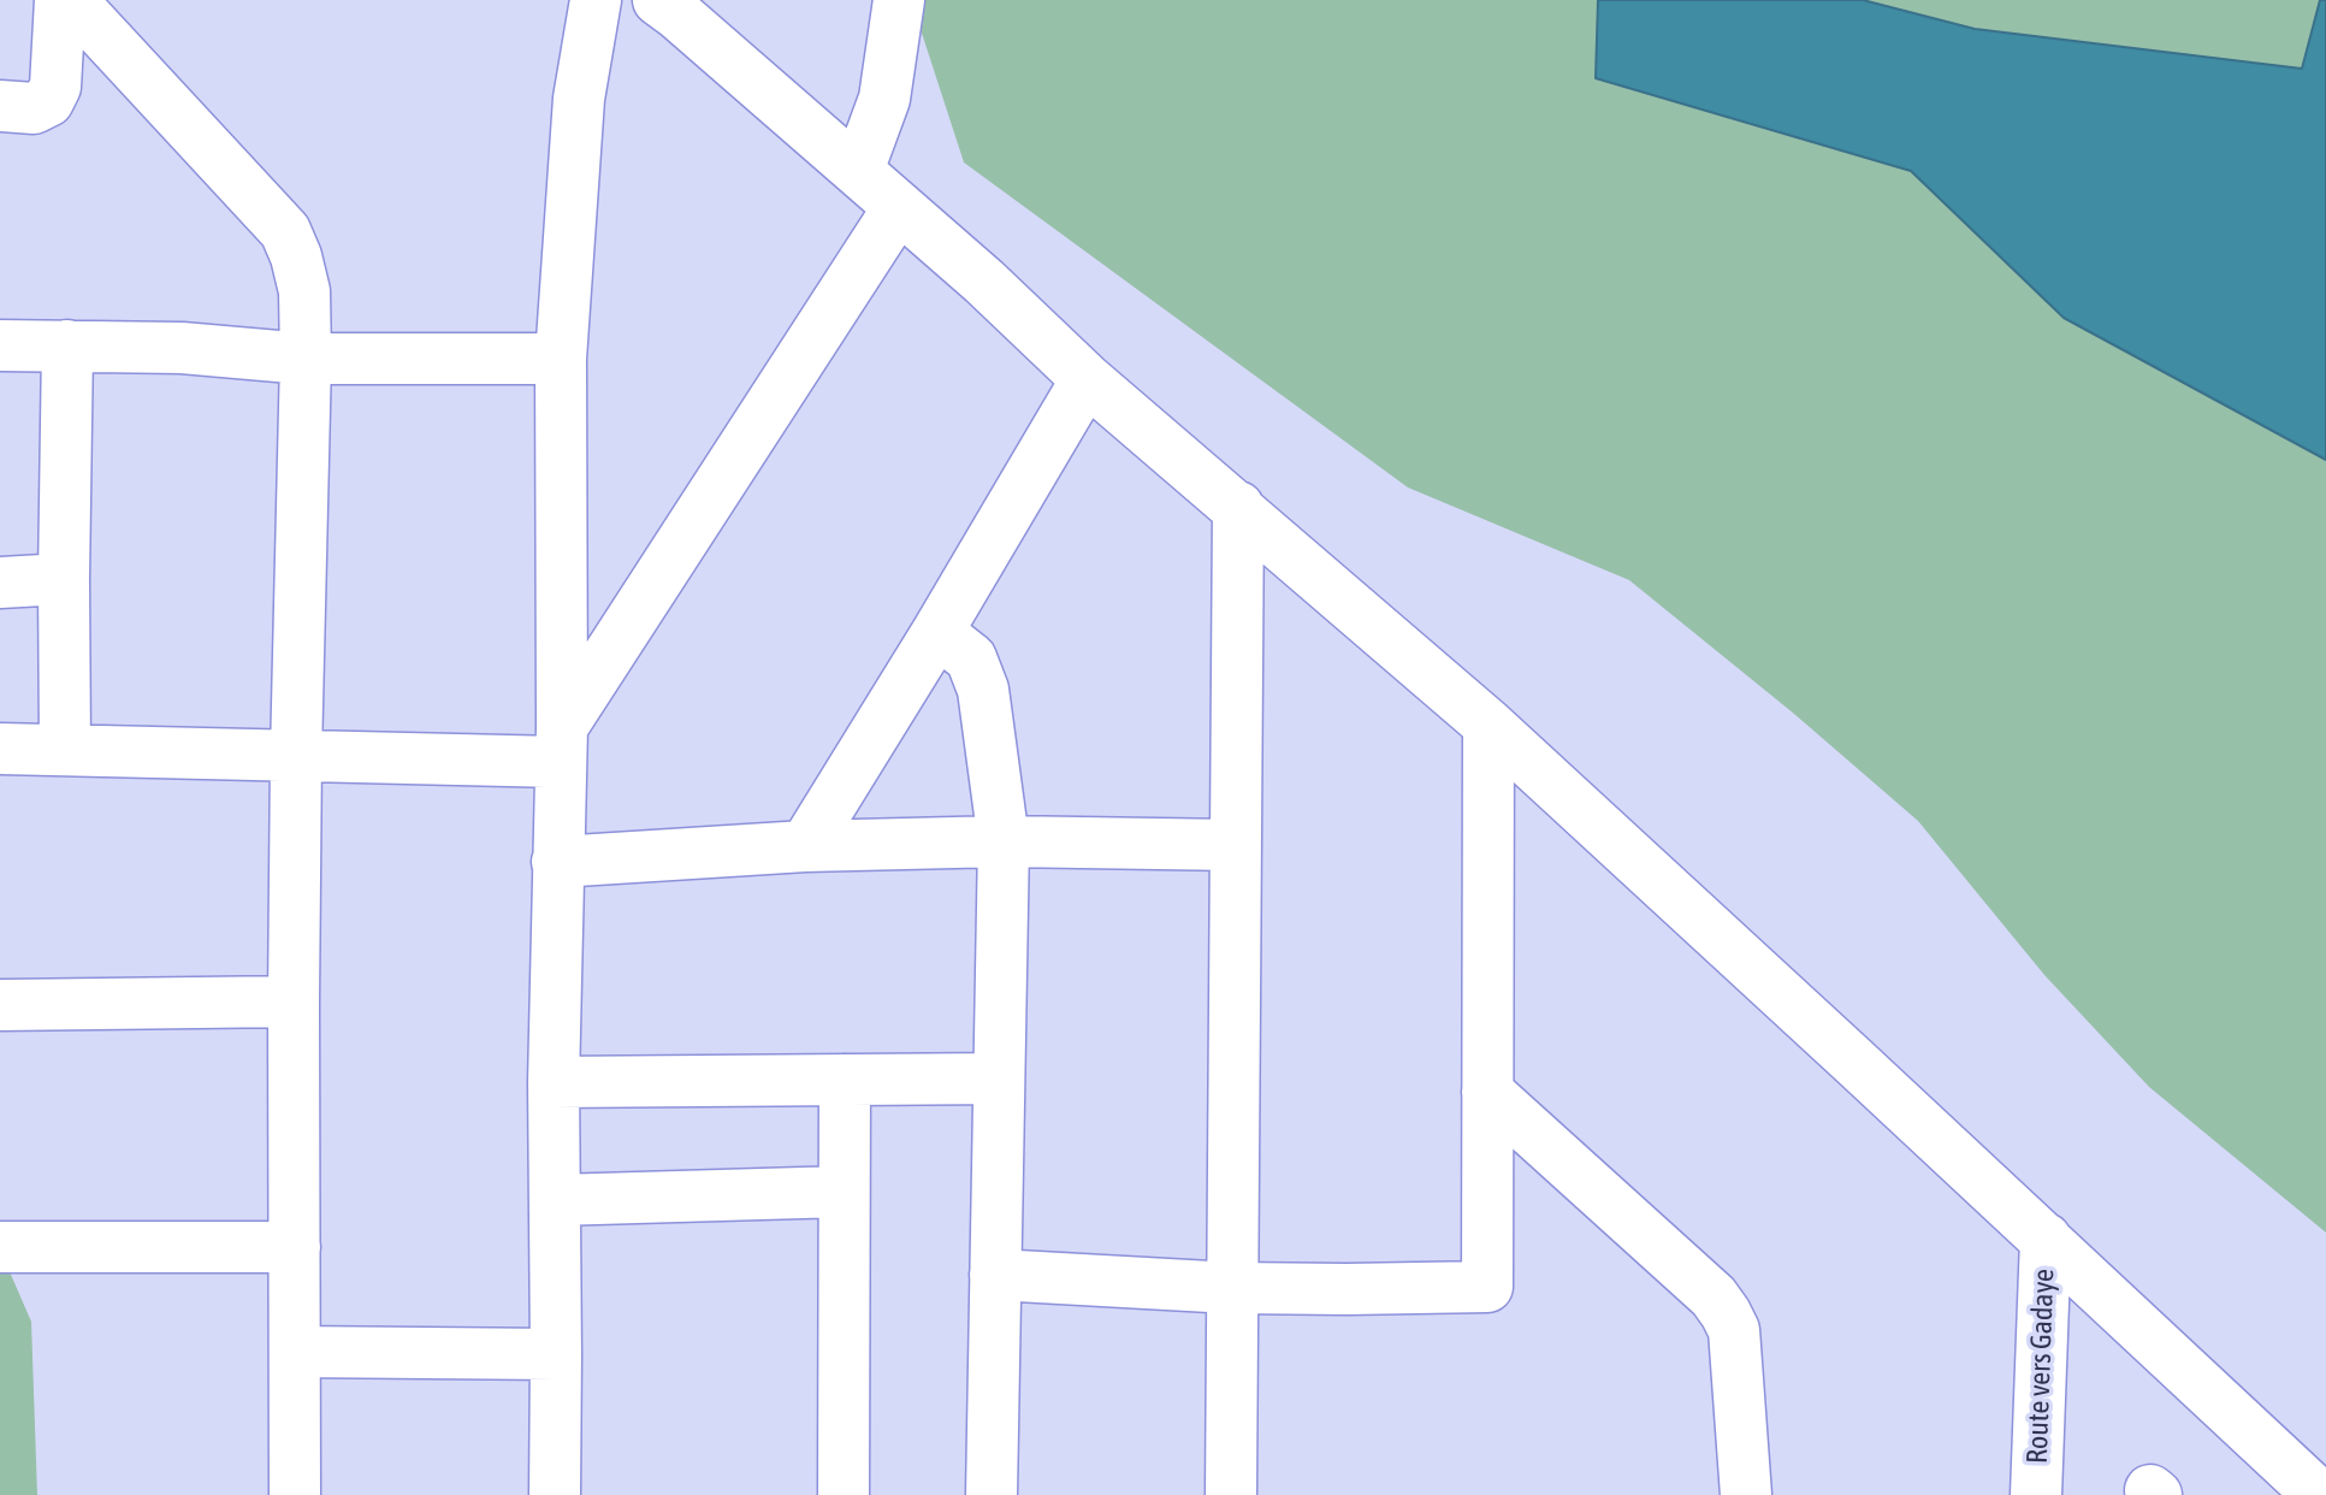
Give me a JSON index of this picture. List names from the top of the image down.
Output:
{
  "streets": {
    "street": ["Route vers Gadaye"]
  }
}
